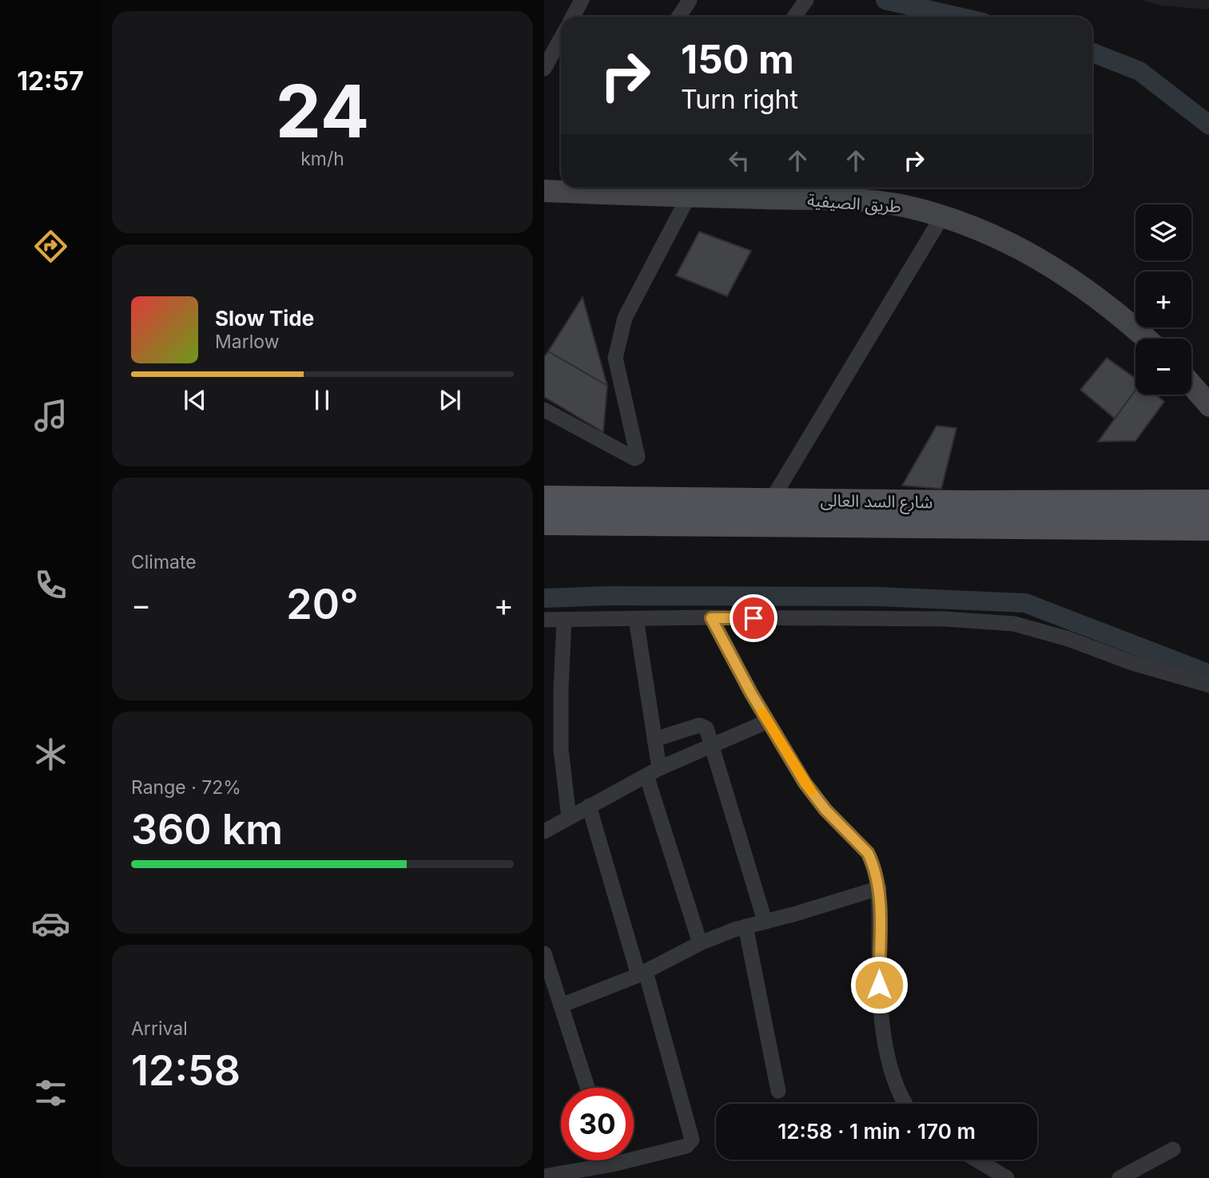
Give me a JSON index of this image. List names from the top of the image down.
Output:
{
  "streets": {
    "main road": ["شارع السد العالى"],
    "street": ["طريق الصيفية"]
  },
  "page": {
    "tabs": "12:57",
    "tile": [
      ["24", "km/h"],
      "Climate",
      ["Range · 72%", "360 km"],
      ["Arrival", "12:58"]
    ],
    "turn": ["150 m", "Turn right"],
    "map_buttons": ["+", "−"],
    "song": ["Slow Tide", "Marlow"],
    "heat": ["−", "20°", "+"],
    "limit": "30",
    "trip": "12:58 · 1 min · 170 m"
  }
}
